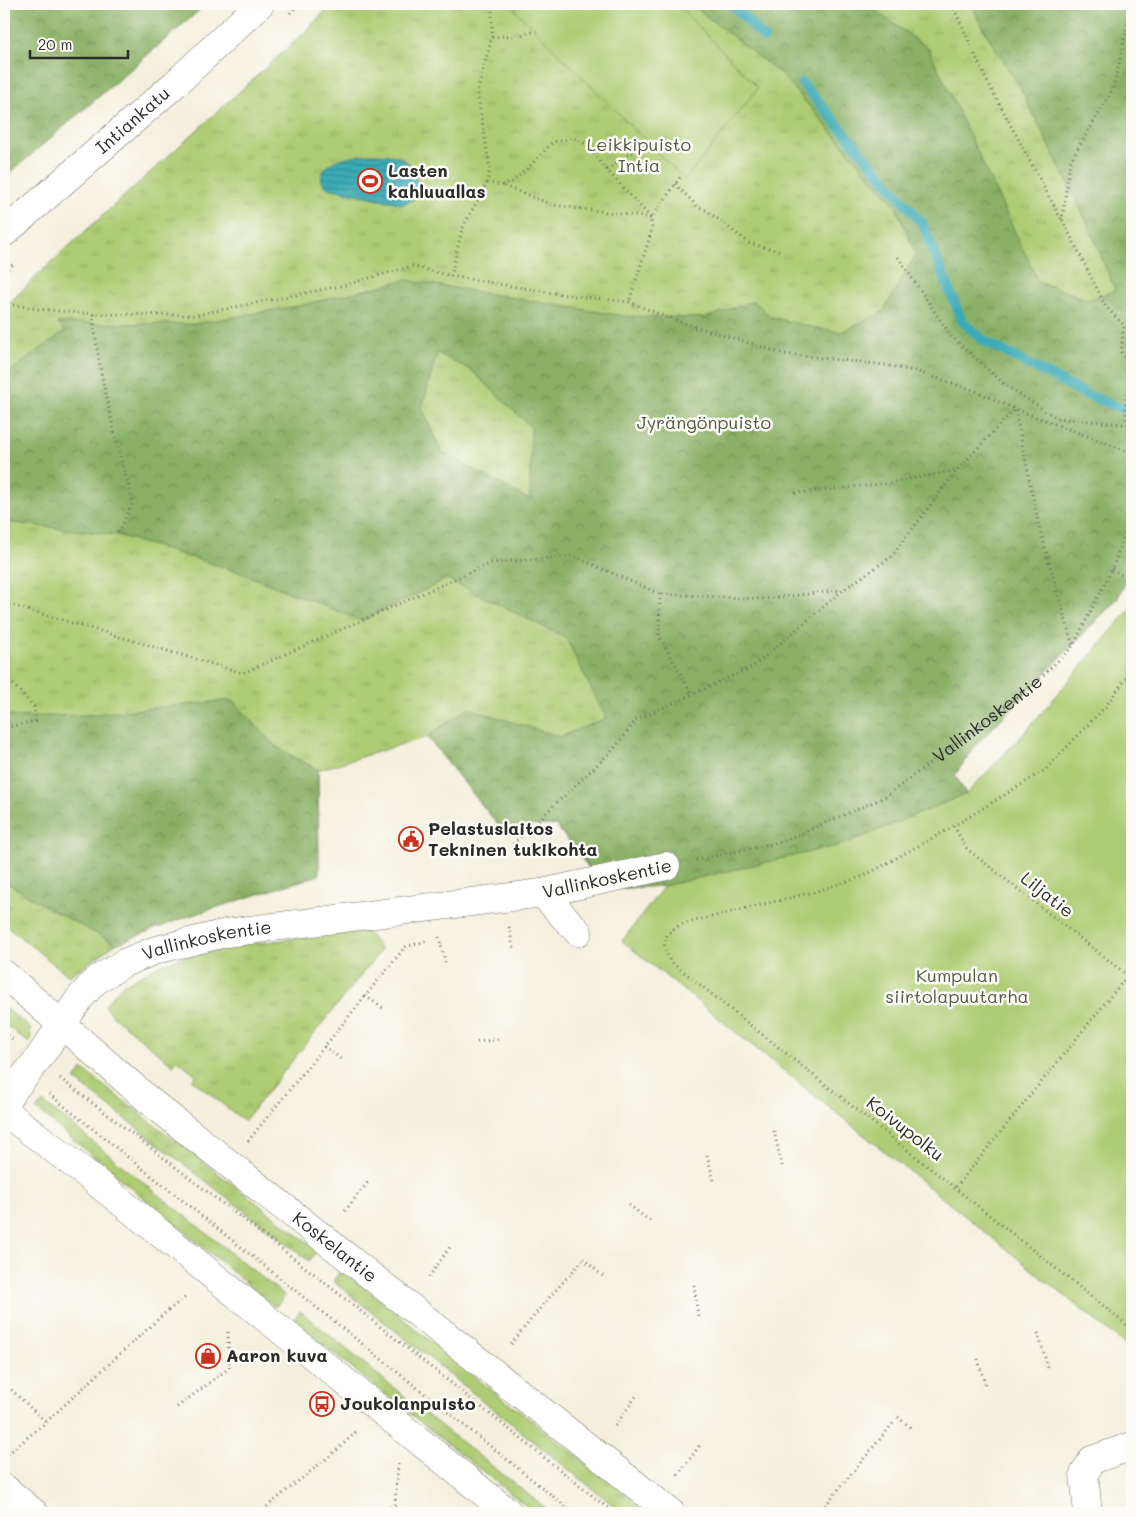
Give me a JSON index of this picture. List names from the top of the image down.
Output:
{
  "streets": {
    "main road": ["Intiankatu", "Vallinkoskentie", "Koskelantie"],
    "path": ["Liljatie", "Koivupolku"]
  },
  "crossings": [
    ["Vallinkoskentie", "Koskelantie"],
    ["Liljatie", "Koivupolku"]
  ],
  "parks": ["Leikkipuisto Intia", "Jyrängönpuisto", "Kumpulan siirtolapuutarha"],
  "places": {
    "sports": ["Lasten kahluuallas"],
    "public building": ["Pelastuslaitos Tekninen tukikohta"],
    "shop": ["Aaron kuva"],
    "bus stop": ["Joukolanpuisto"]
  },
  "scale_bar": "20 m"
}
